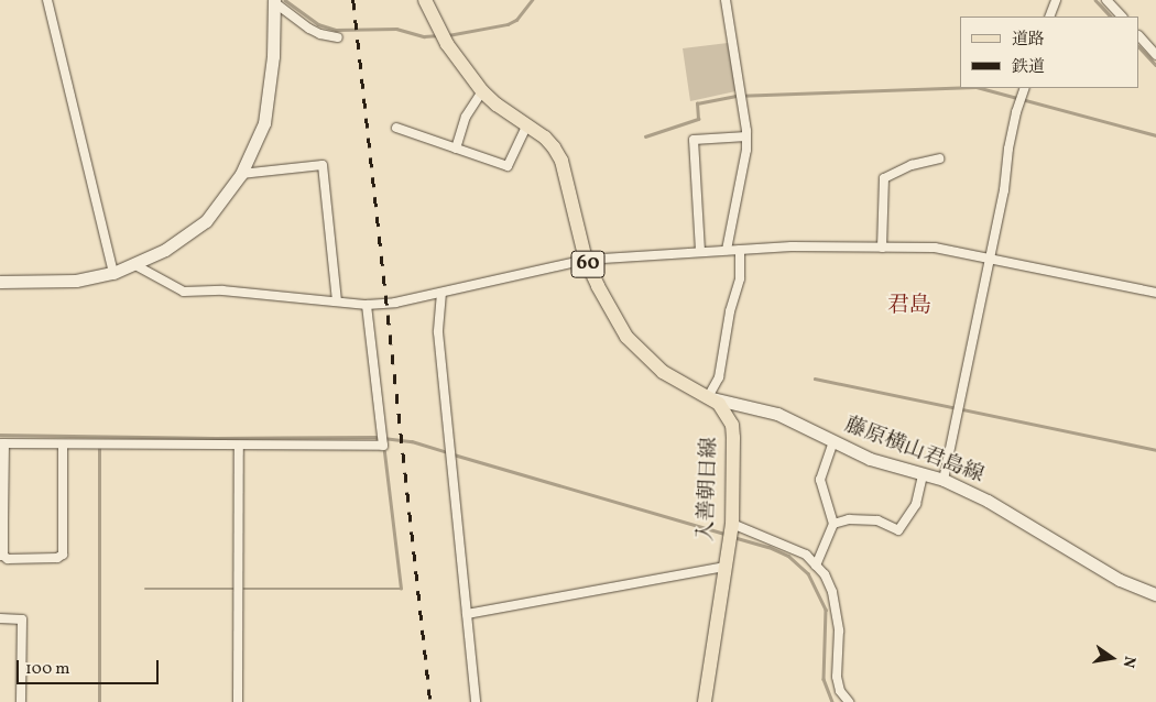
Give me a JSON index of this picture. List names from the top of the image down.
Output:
{
  "streets": {
    "main road": ["60", "藤原横山君島線", "入善朝日線"]
  },
  "crossings": [
    ["藤原横山君島線", "入善朝日線"]
  ],
  "districts": ["君島"],
  "legend": ["道路", "鉄道"],
  "scale_bar": "100 m",
  "north": "right"
}
